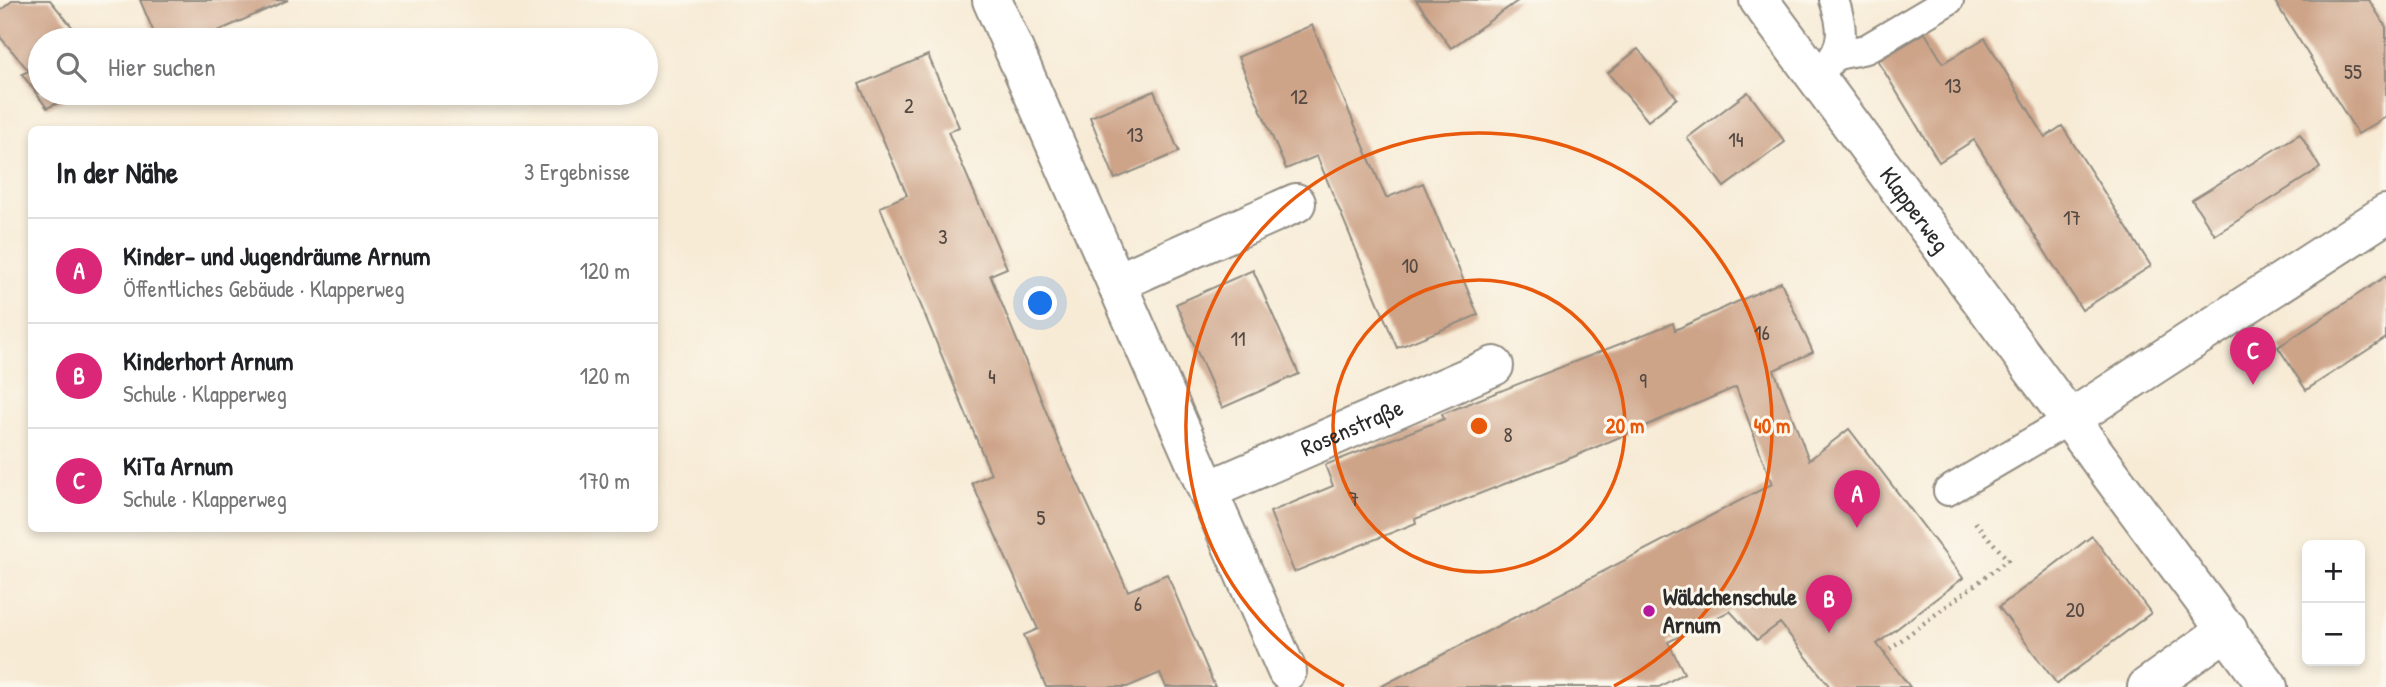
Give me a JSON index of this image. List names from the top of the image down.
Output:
{
  "streets": {
    "street": ["Klapperweg", "Rosenstraße"]
  },
  "places": ["Wäldchenschule Arnum"],
  "house_numbers": [
    "55",
    "13",
    "12",
    "2",
    "13",
    "14",
    "17",
    "3",
    "10",
    "16",
    "11",
    "4",
    "9",
    "8",
    "7",
    "5",
    "6",
    "20"
  ],
  "page": {
    "search": "Hier suchen",
    "heading": ["In der Nähe", "3 Ergebnisse"],
    "list": [
      {
        "mark": "A",
        "name": "Kinder- und Jugendräume Arnum",
        "note": "Öffentliches Gebäude · Klapperweg",
        "value": "120 m"
      },
      {
        "mark": "B",
        "name": "Kinderhort Arnum",
        "note": "Schule · Klapperweg",
        "value": "120 m"
      },
      {
        "mark": "C",
        "name": "KiTa Arnum",
        "note": "Schule · Klapperweg",
        "value": "170 m"
      }
    ],
    "pins": ["C", "A", "B"],
    "map_buttons": ["+", "−"]
  },
  "rings": ["20 m", "40 m"]
}
